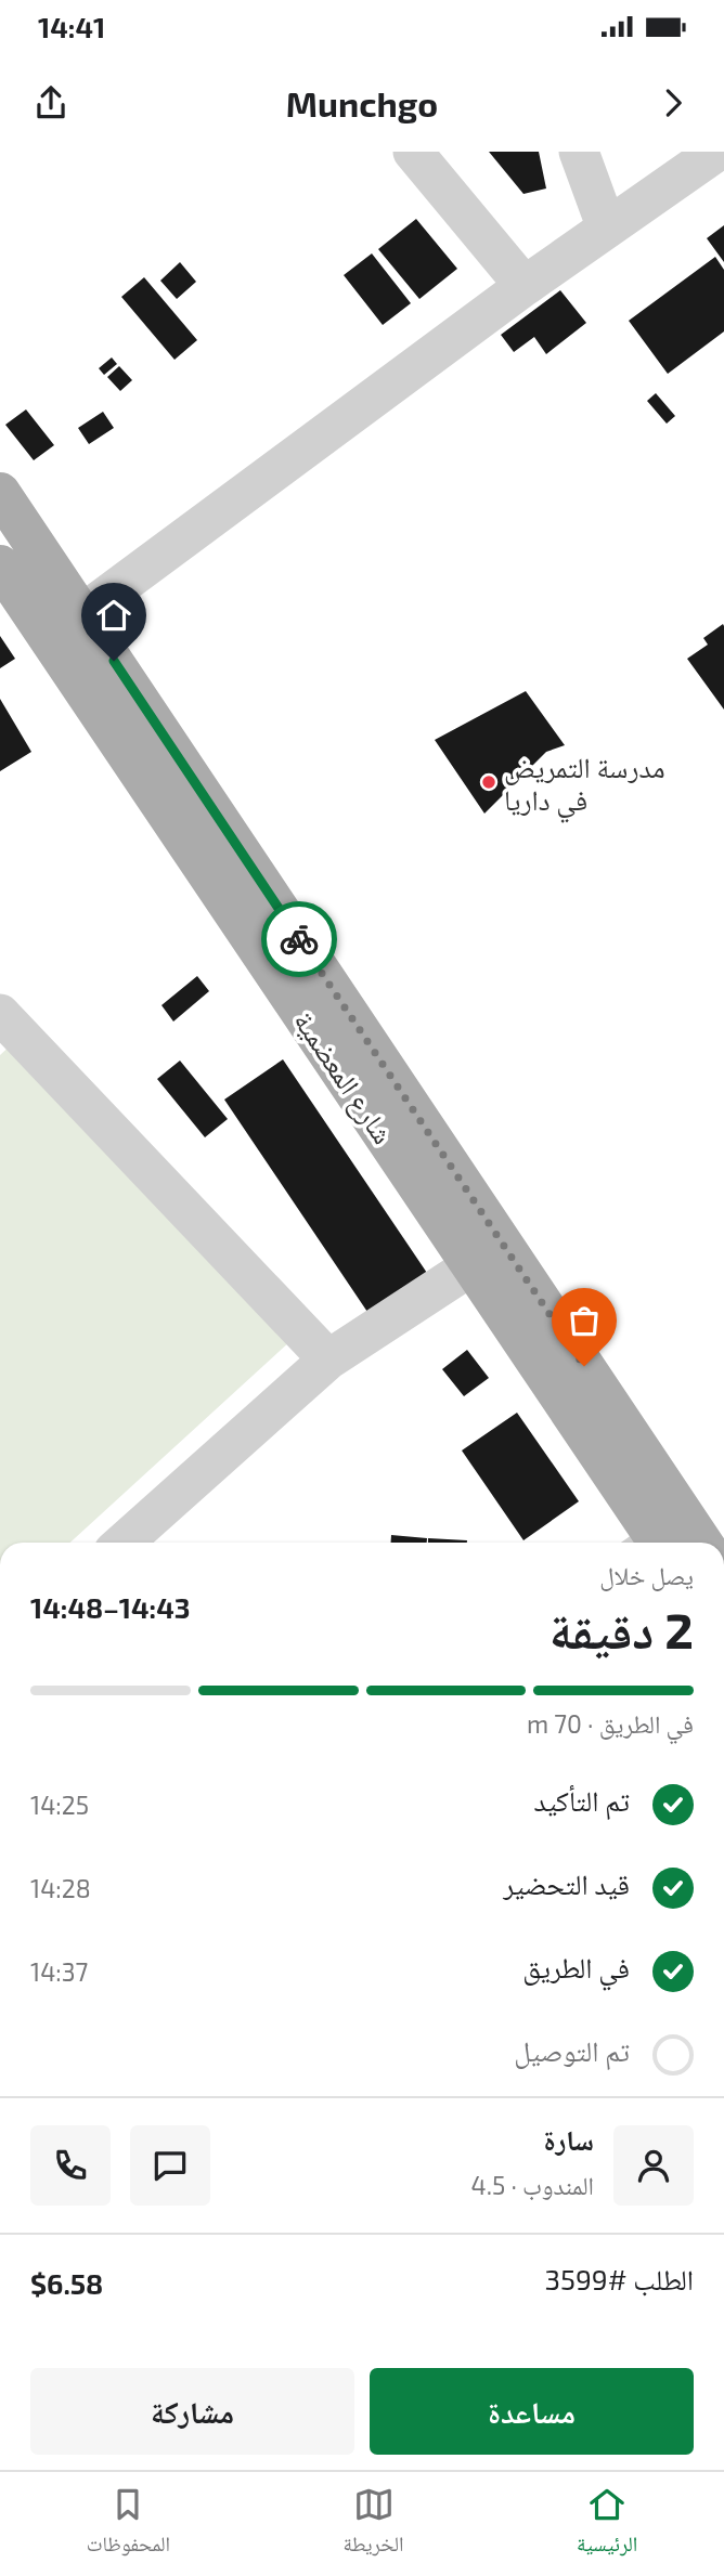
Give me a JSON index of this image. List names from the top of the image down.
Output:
{
  "streets": {
    "main road": ["شارع المعضمية"]
  },
  "places": ["مدرسة التمريض في داريا"],
  "page": {
    "status": "14:41",
    "header": "Munchgo",
    "heading": ["2 دقيقة", "يصل خلال", "14:43–14:48"],
    "panel": [
      "سارة",
      "المندوب · 4.5",
      "الطلب #3599",
      "$6.58"
    ],
    "bar": "في الطريق · 70 m",
    "list": [
      ["تم التأكيد", "14:25"],
      ["قيد التحضير", "14:28"],
      ["في الطريق", "14:37"],
      "تم التوصيل"
    ],
    "buttons": ["مساعدة", "مشاركة"],
    "tabs": ["الرئيسية", "الخريطة", "المحفوظات"]
  }
}
